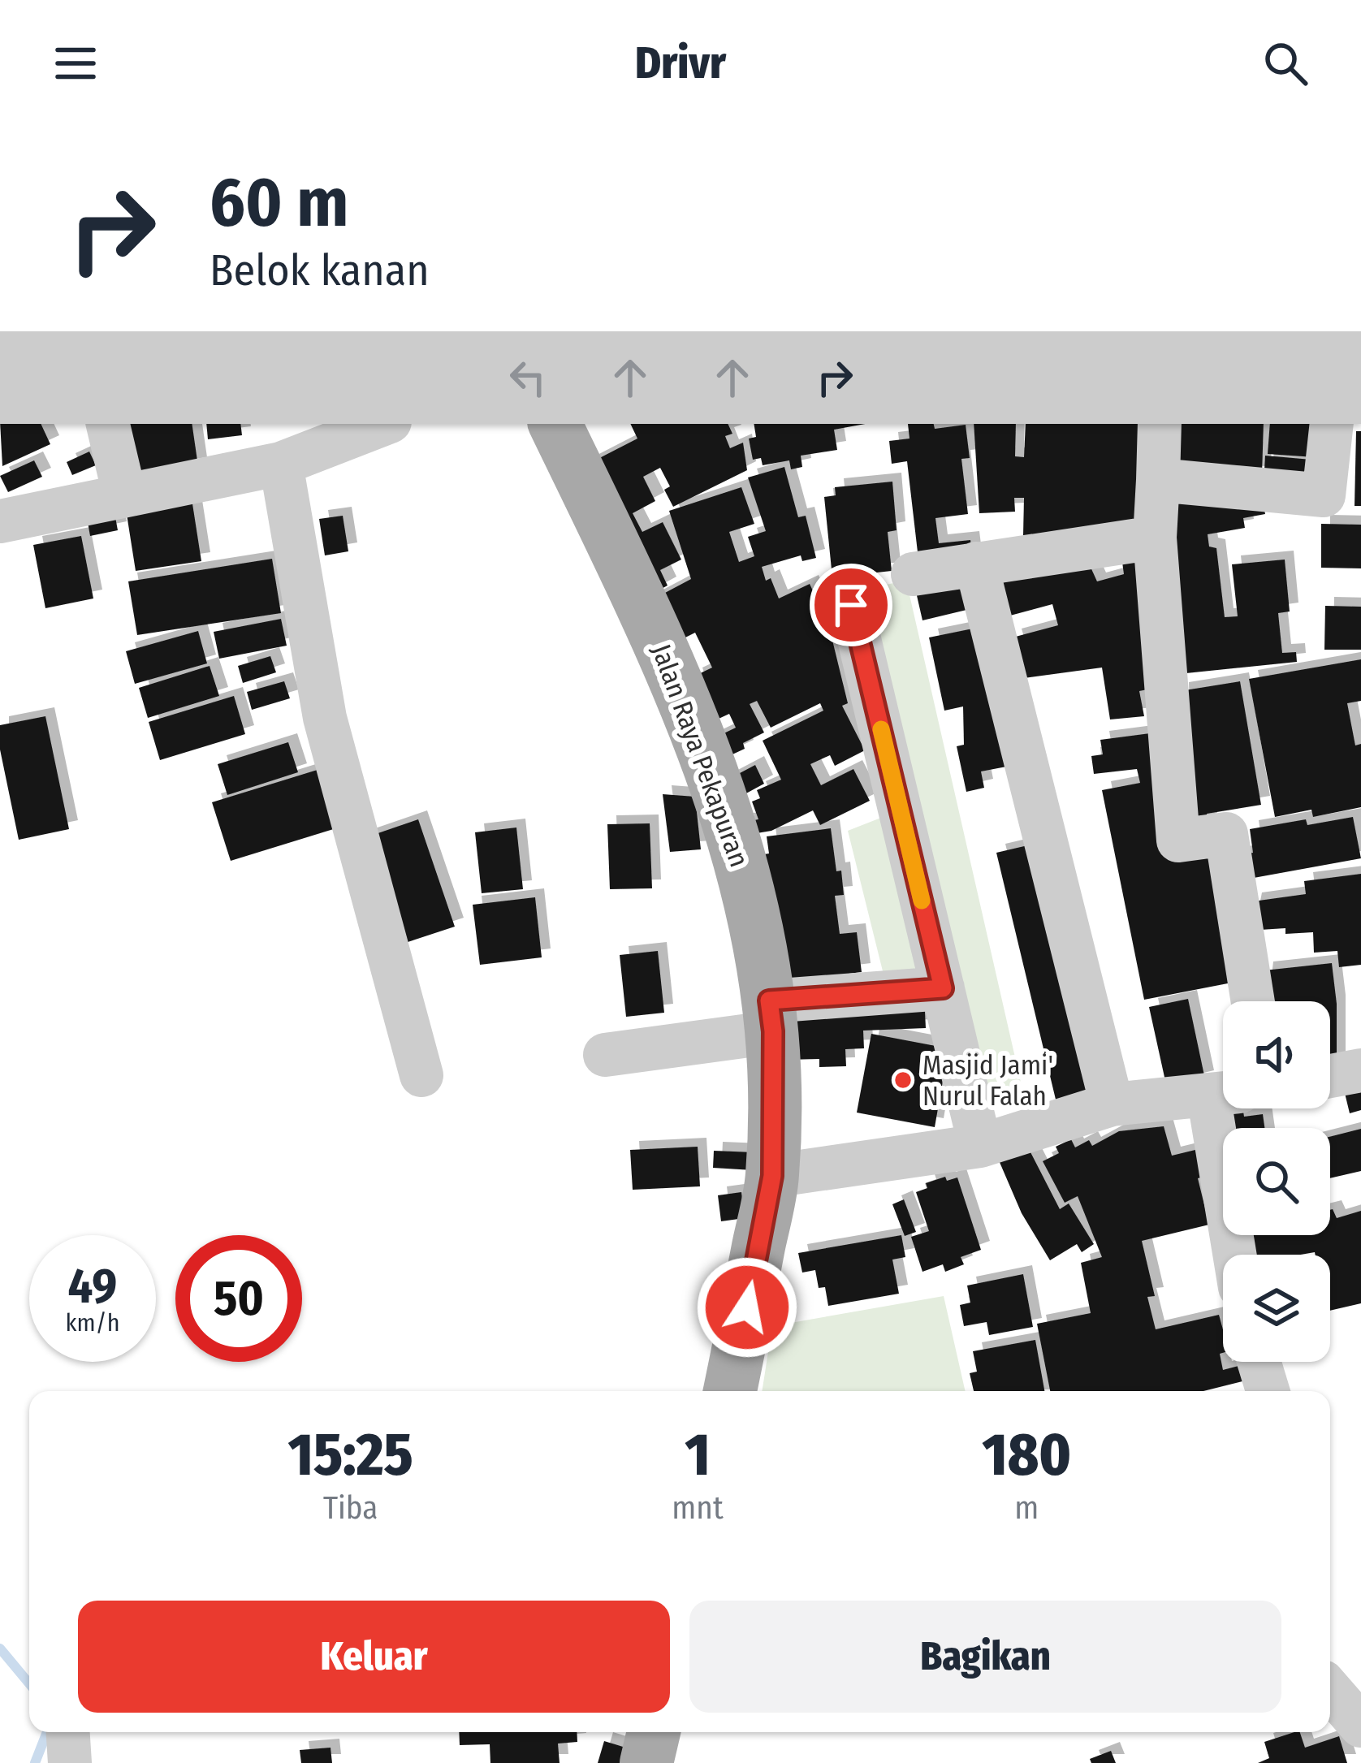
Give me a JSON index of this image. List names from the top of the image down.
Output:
{
  "streets": {
    "main road": ["Jalan Raya Pekapuran"]
  },
  "places": ["Masjid Jami' Nurul Falah"],
  "page": {
    "header": "Drivr",
    "turn": ["60 m", "Belok kanan"],
    "speed": "49 km/h",
    "limit": "50",
    "eta": [
      "15:25",
      "Tiba",
      "1",
      "mnt",
      "180",
      "m"
    ],
    "buttons": ["Keluar", "Bagikan"]
  }
}
